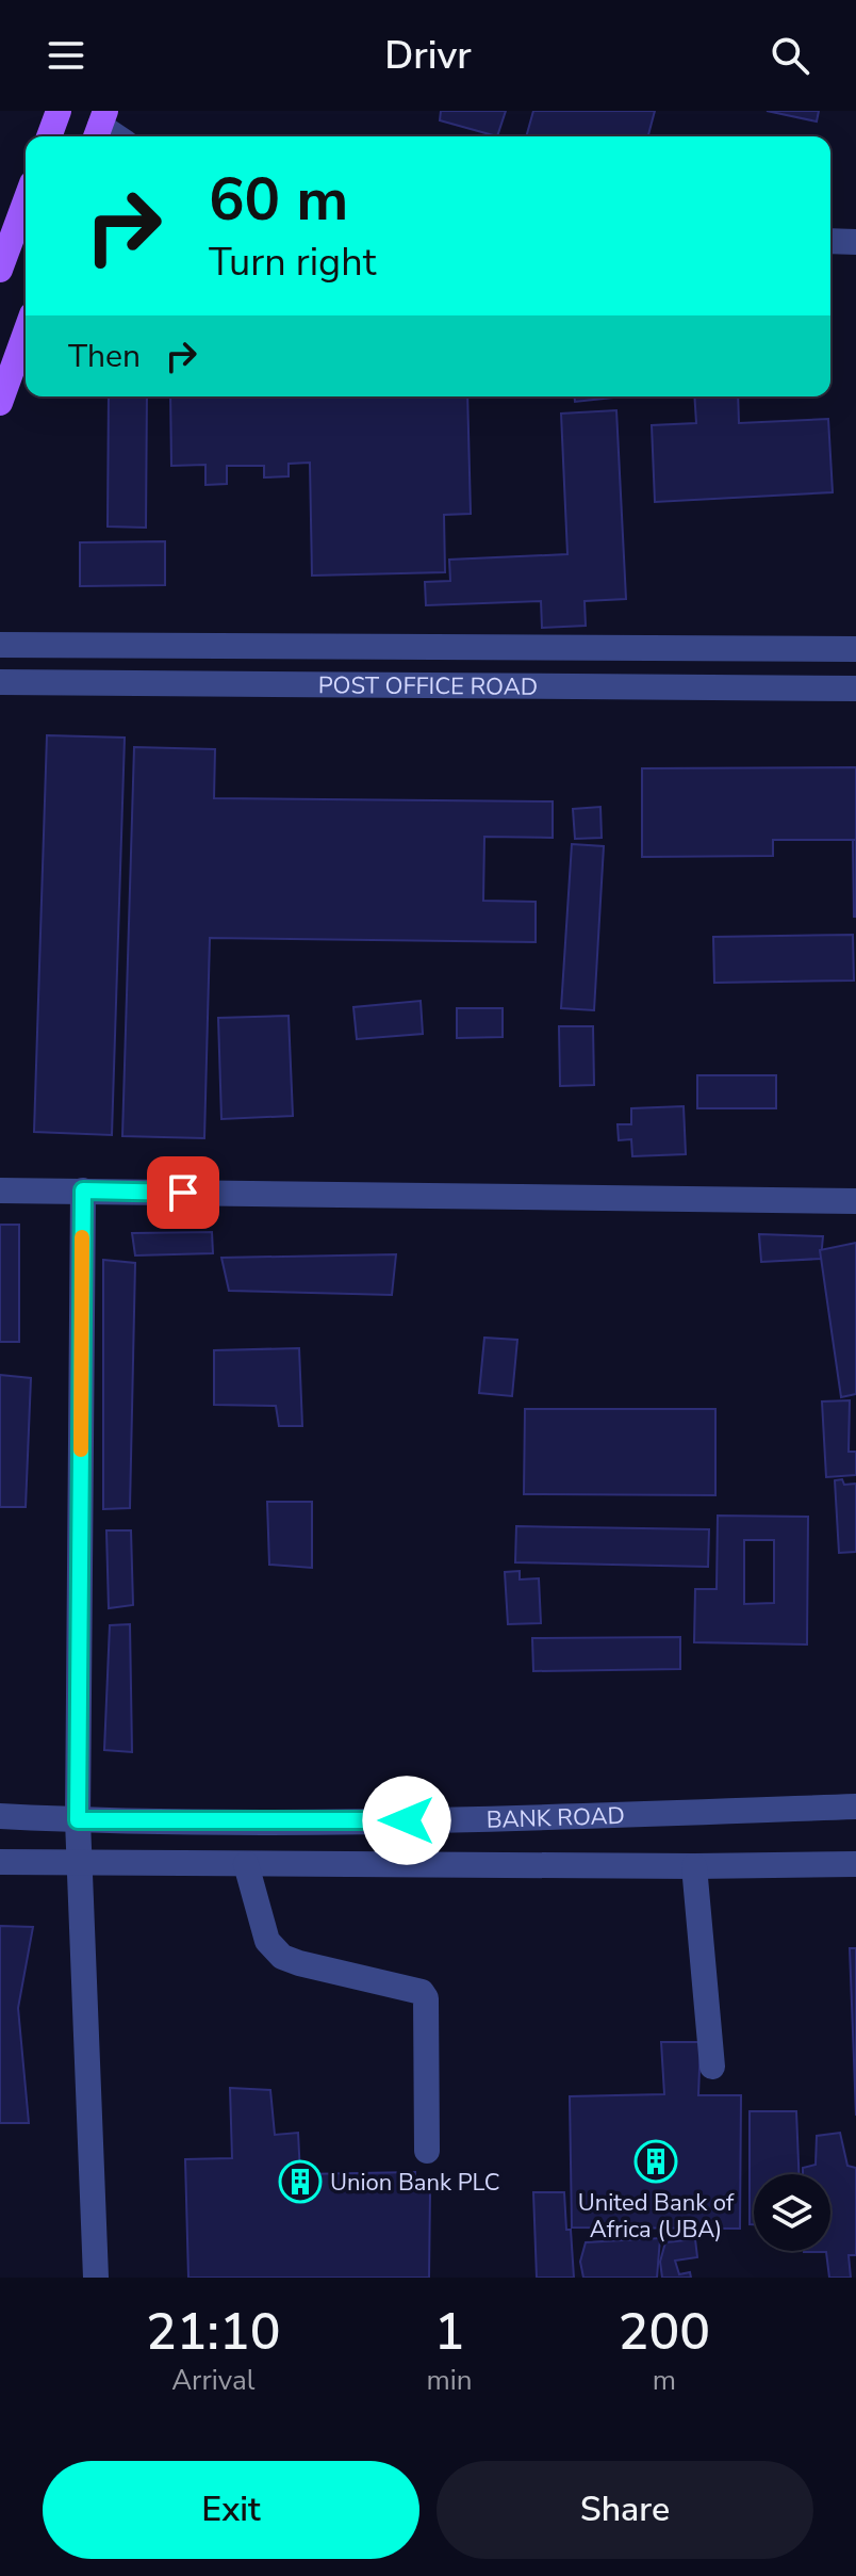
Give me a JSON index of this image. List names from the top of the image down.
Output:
{
  "streets": {
    "street": ["POST OFFICE ROAD", "BANK ROAD"]
  },
  "places": {
    "building": ["United Bank of Africa (UBA)", "Union Bank PLC"]
  },
  "page": {
    "header": "Drivr",
    "turn": ["60 m", "Turn right"],
    "then": "Then",
    "eta": [
      "21:10",
      "Arrival",
      "1",
      "min",
      "200",
      "m"
    ],
    "buttons": ["Exit", "Share"]
  }
}
